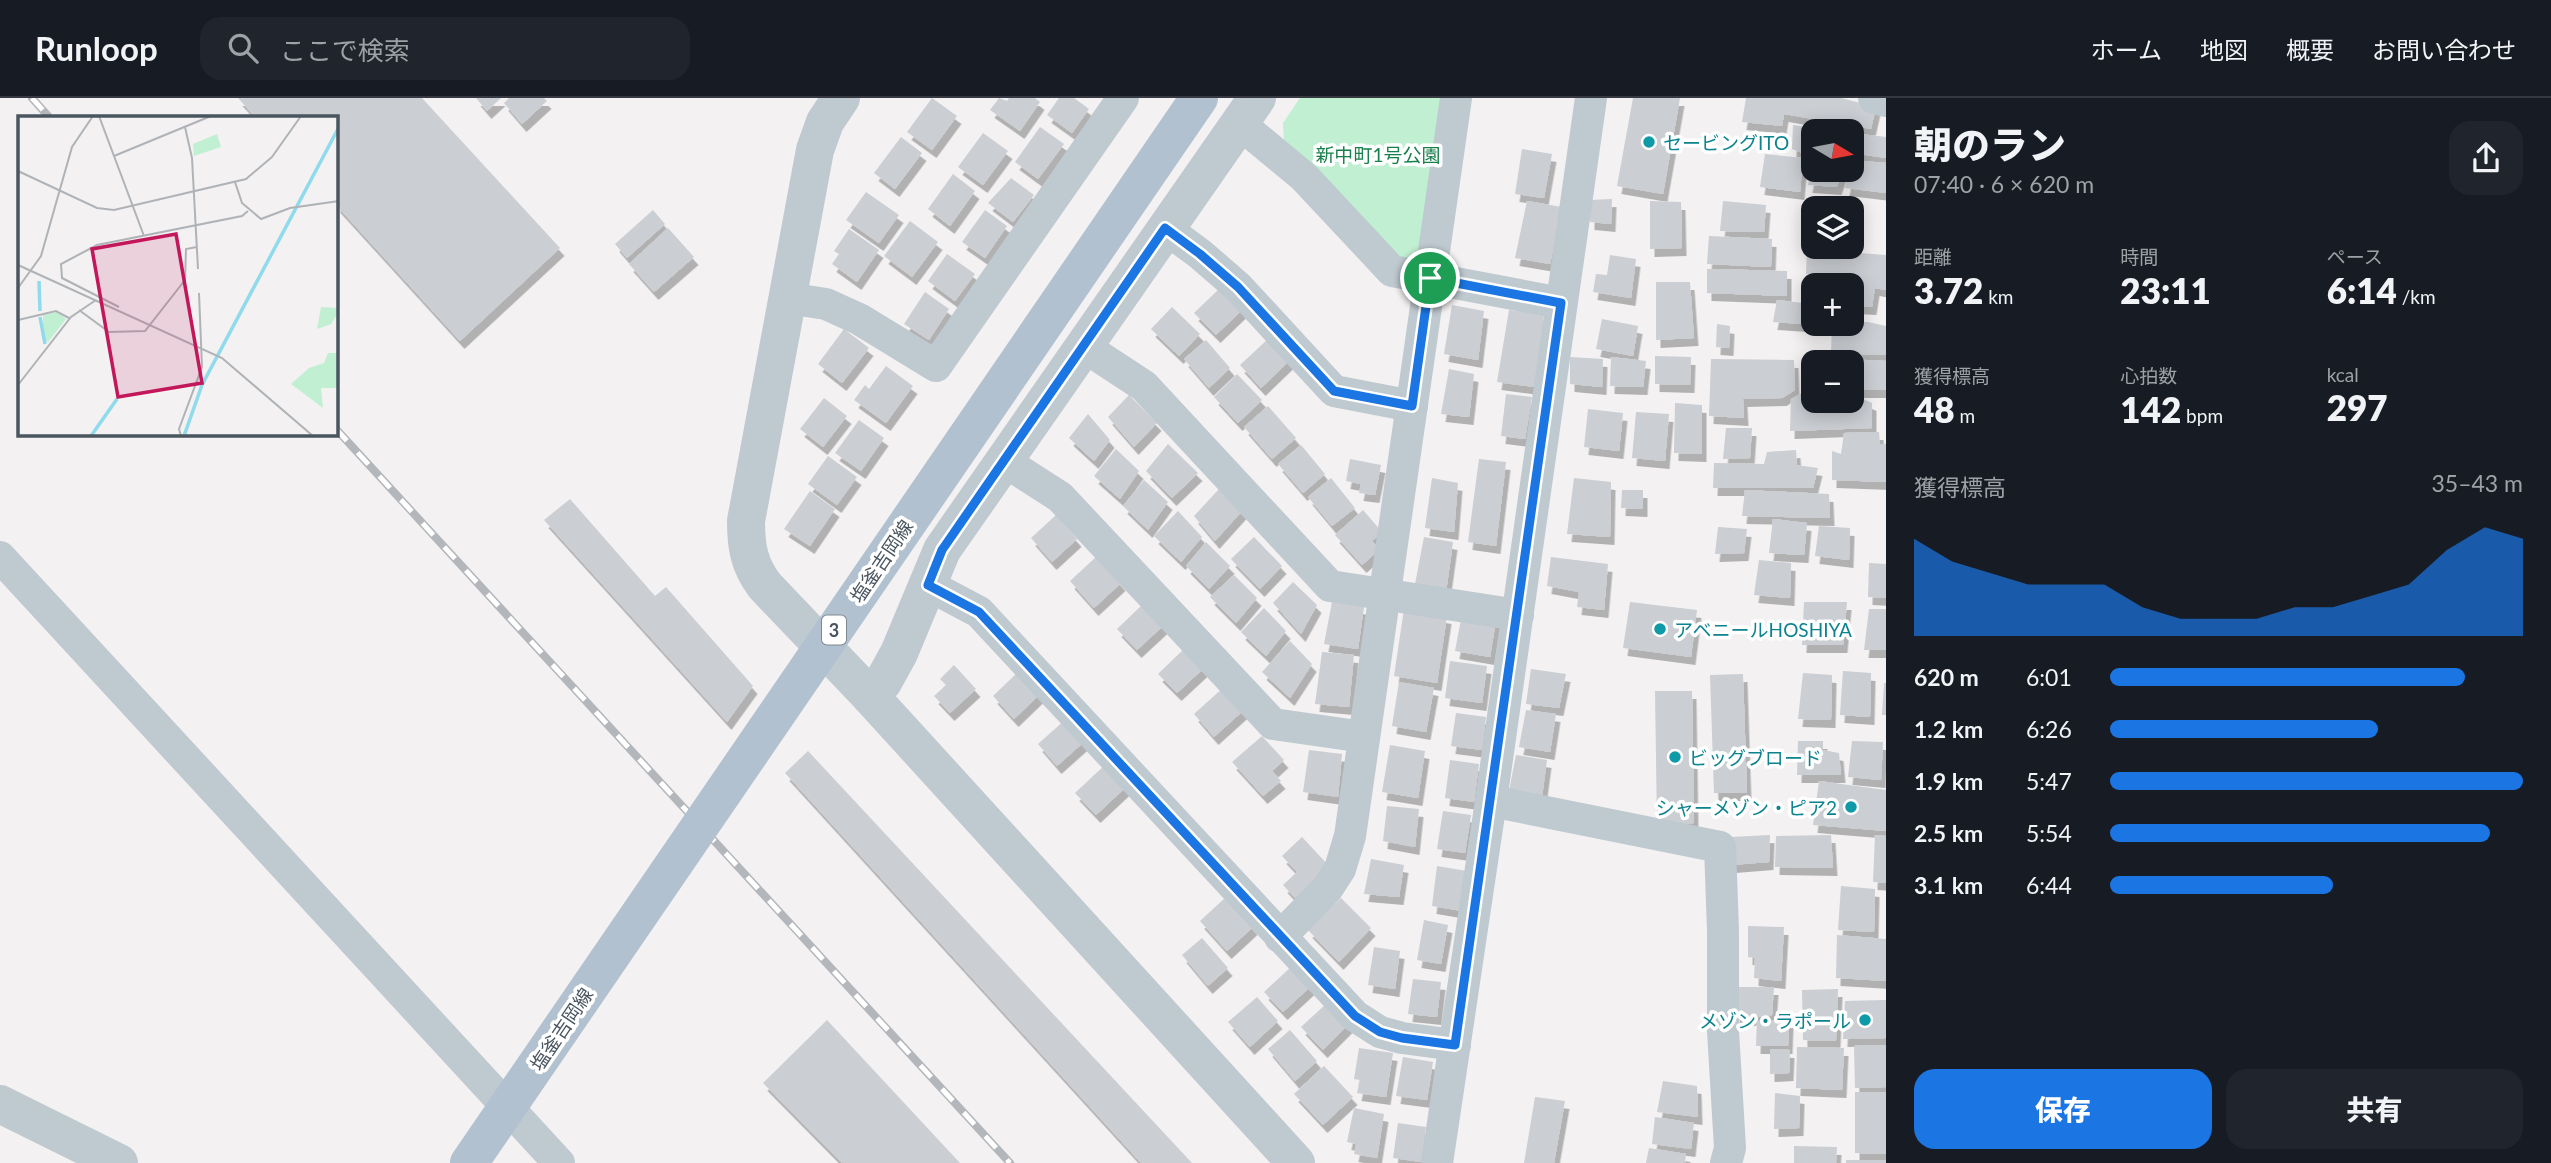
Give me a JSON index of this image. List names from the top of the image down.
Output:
{
  "streets": {
    "main road": ["塩釜吉岡線", "3"]
  },
  "parks": ["新中町1号公園"],
  "places": [
    "セービングITO",
    "アベニールHOSHIYA",
    "ビッグブロード",
    "シャーメゾン・ピア2",
    "メゾン・ラポール"
  ],
  "north": "right",
  "page": {
    "header": "Runloop",
    "search": "ここで検索",
    "nav": [
      "ホーム",
      "地図",
      "概要",
      "お問い合わせ"
    ],
    "heading": ["朝のラン", "07:40 · 6 × 620 m"],
    "map_buttons": ["+", "−"],
    "stats": [
      ["距離", "3.72 km"],
      ["時間", "23:11"],
      ["ペース", "6:14 /km"],
      ["獲得標高", "48 m"],
      ["心拍数", "142 bpm"],
      ["kcal", "297"]
    ],
    "chart": ["獲得標高", "35–43 m"],
    "list": [
      {
        "name": "620 m",
        "note": "6:01"
      },
      {
        "name": "1.2 km",
        "note": "6:26"
      },
      {
        "name": "1.9 km",
        "note": "5:47"
      },
      {
        "name": "2.5 km",
        "note": "5:54"
      },
      {
        "name": "3.1 km",
        "note": "6:44"
      }
    ],
    "buttons": ["保存", "共有"]
  }
}
